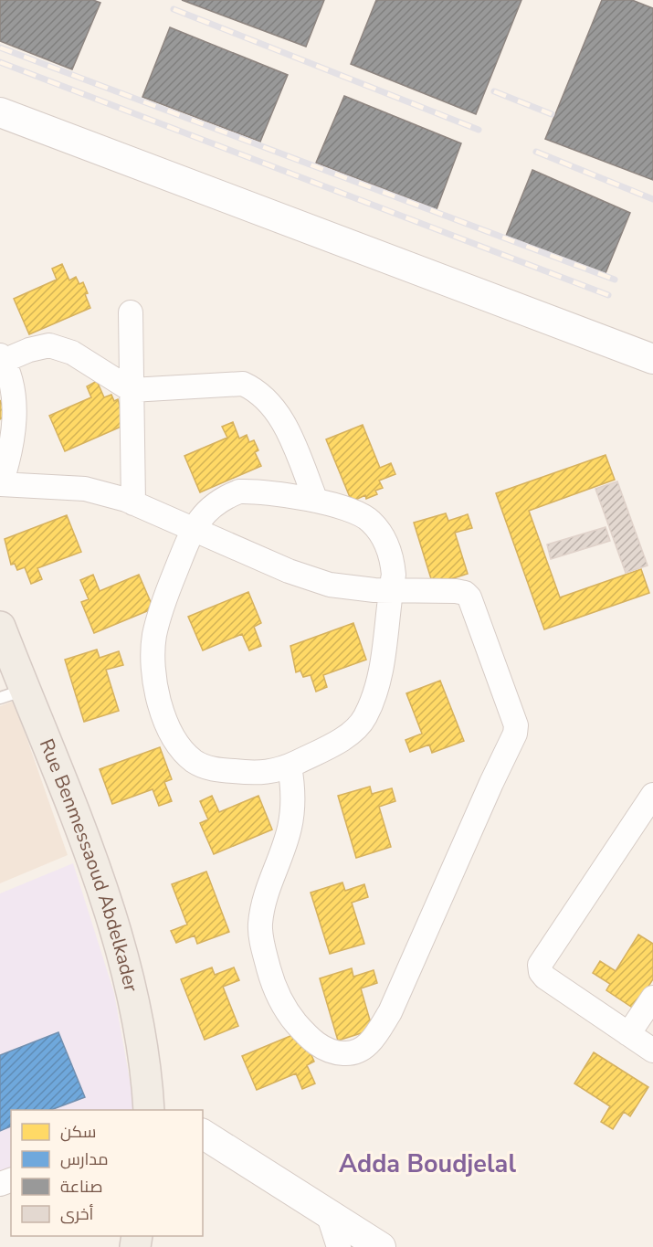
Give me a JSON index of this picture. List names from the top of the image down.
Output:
{
  "streets": {
    "main road": ["Rue Benmessaoud Abdelkader"]
  },
  "districts": ["Adda Boudjelal"],
  "legend": [
    "سكن",
    "مدارس",
    "صناعة",
    "أخرى"
  ]
}
